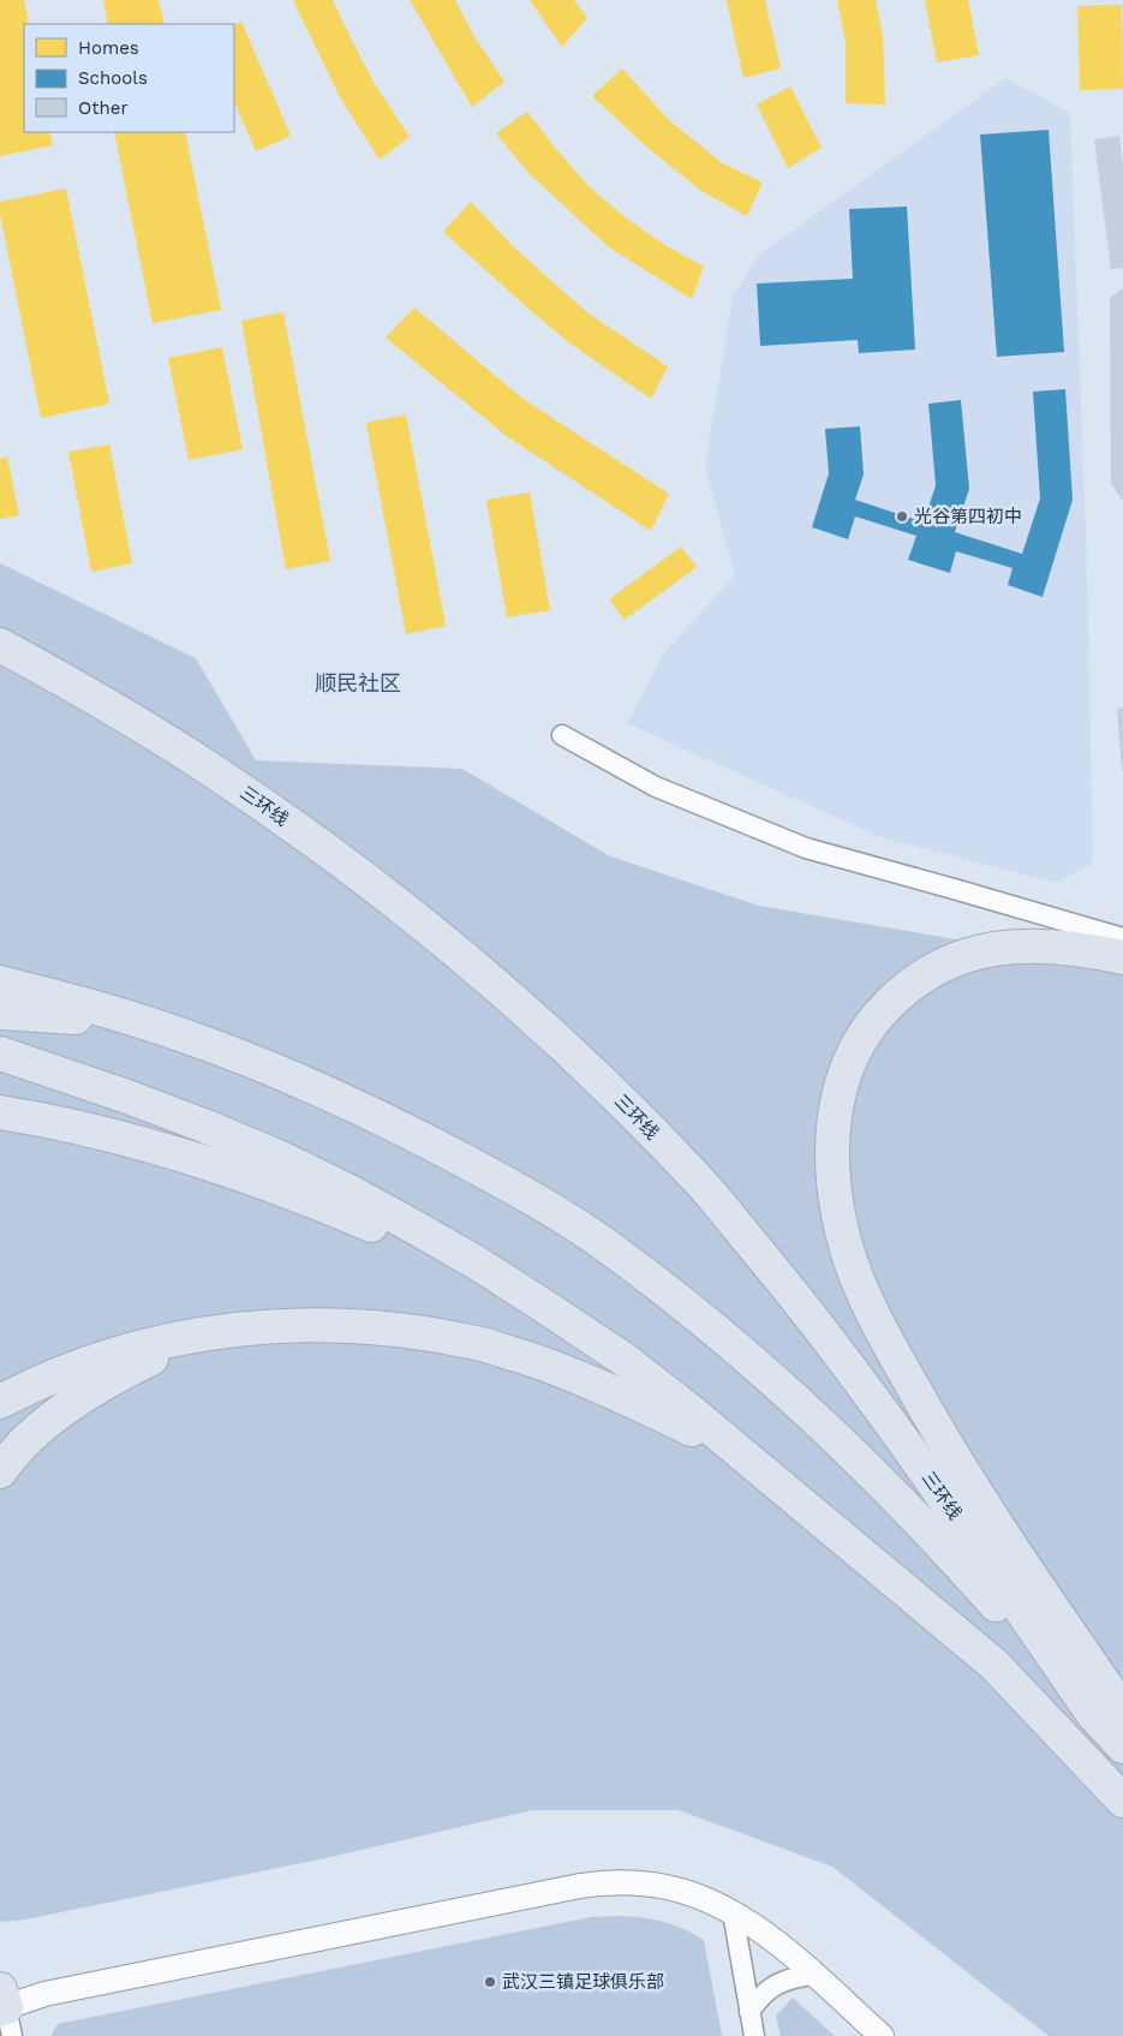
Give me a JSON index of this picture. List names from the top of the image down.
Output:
{
  "streets": {
    "highway": ["三环线"]
  },
  "districts": ["顺民社区"],
  "places": ["光谷第四初中", "武汉三镇足球俱乐部"],
  "legend": ["Homes", "Schools", "Other"]
}
